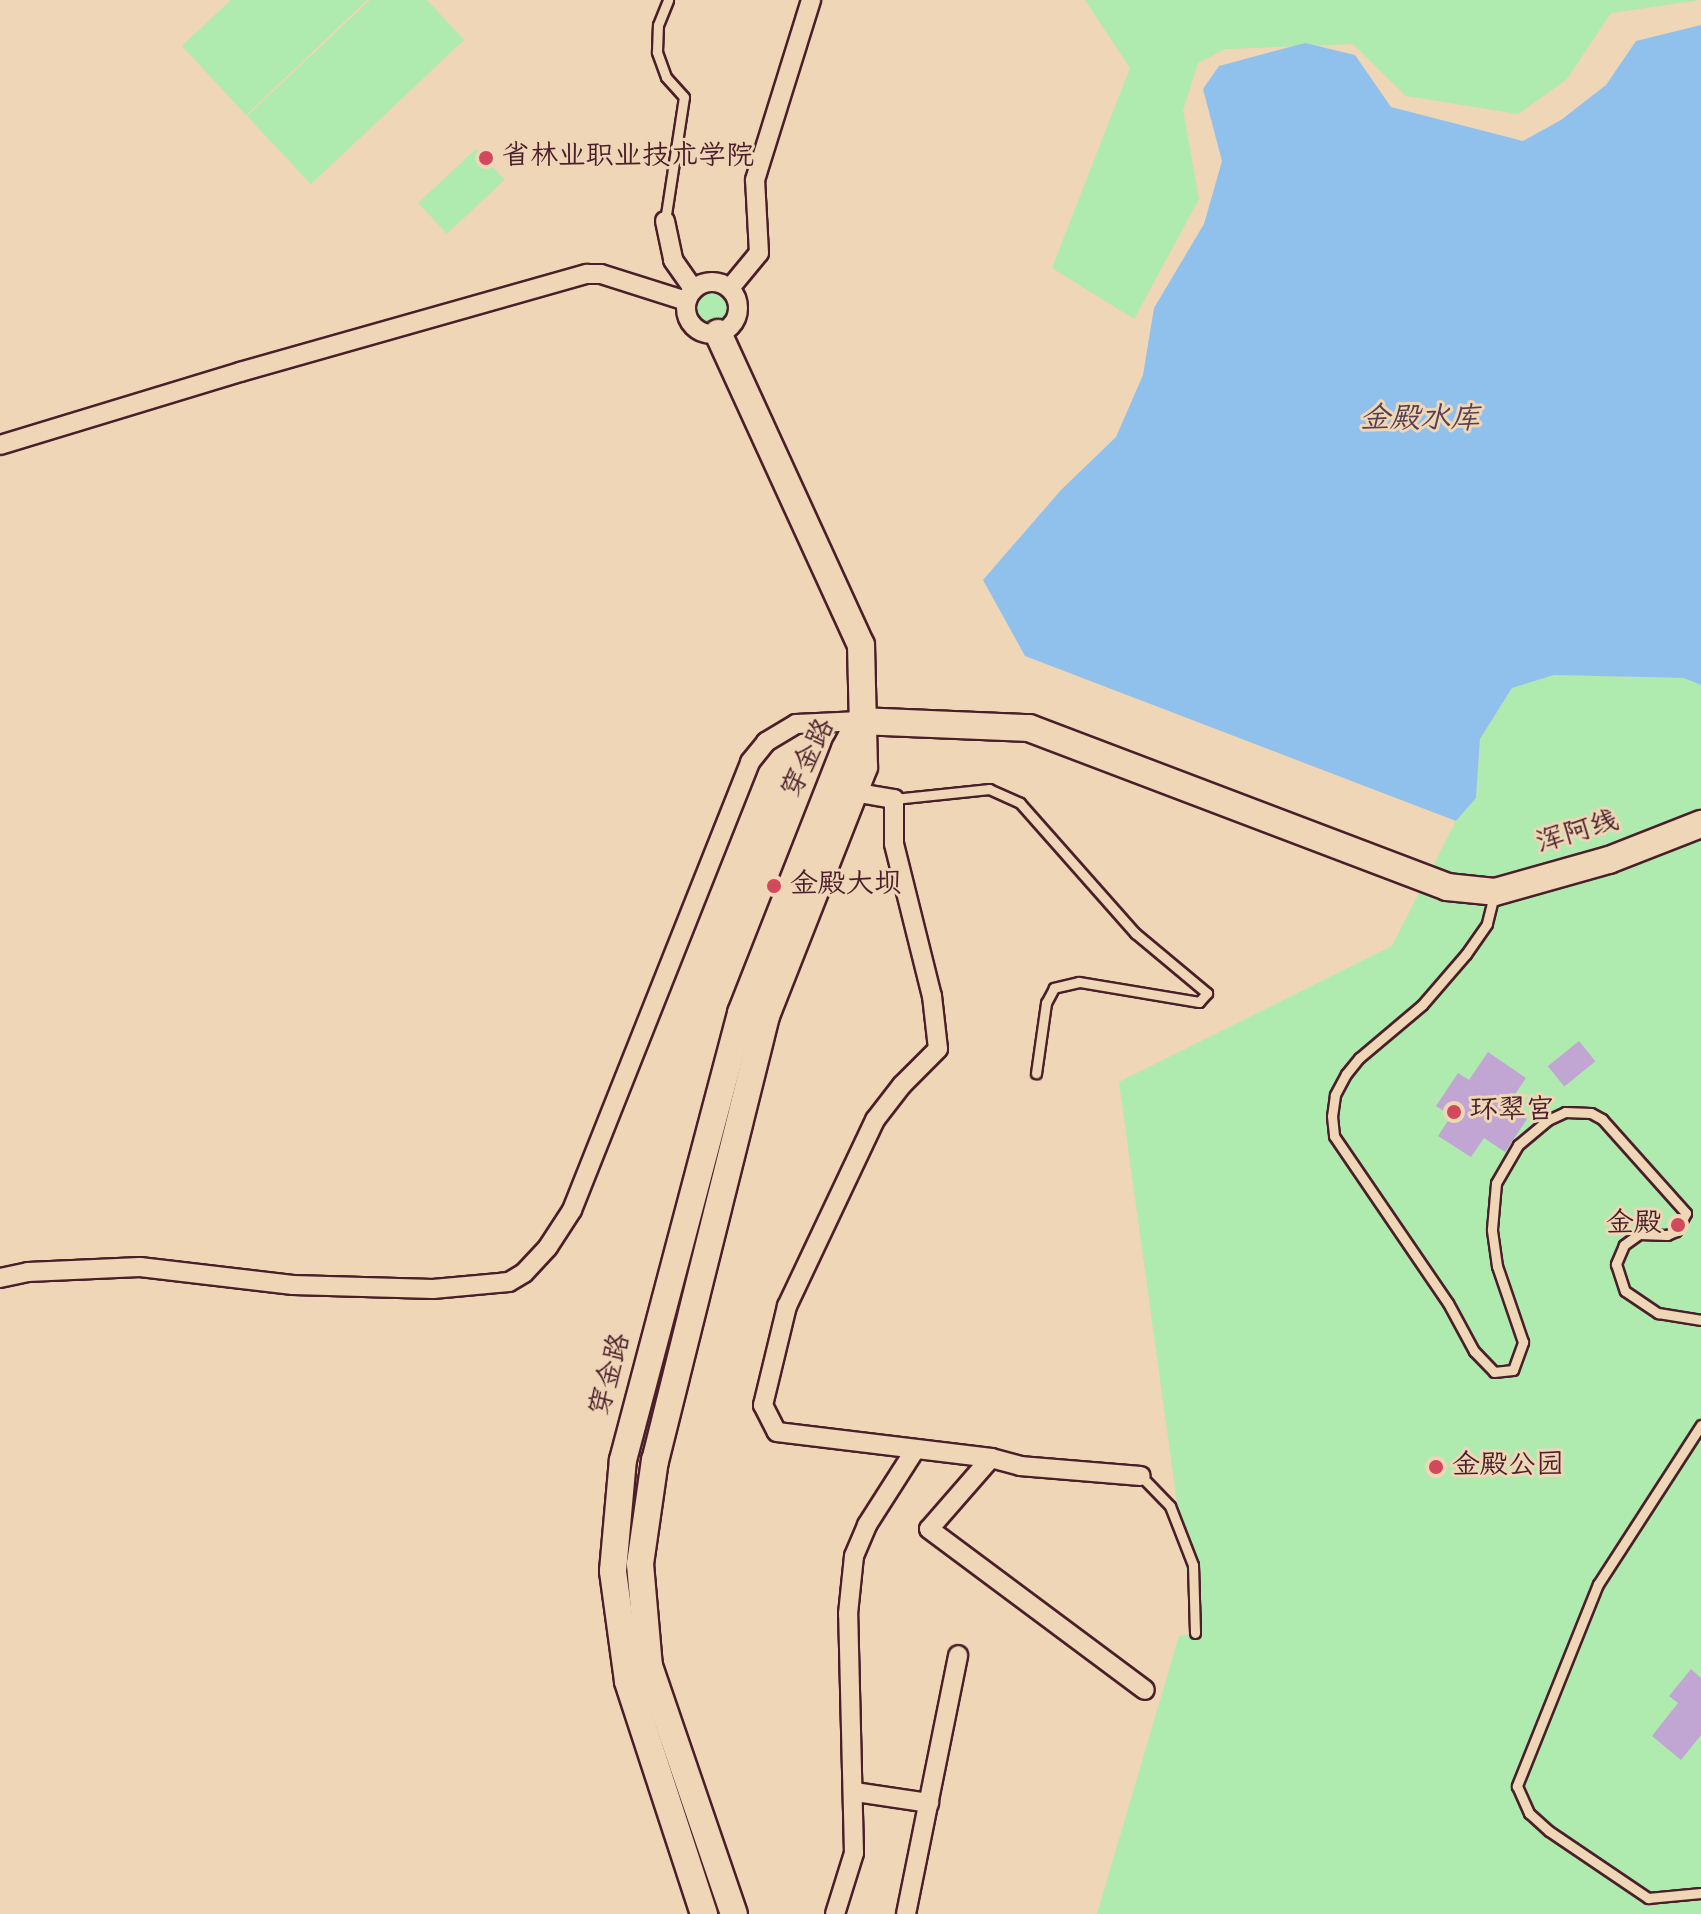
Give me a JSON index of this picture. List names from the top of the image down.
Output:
{
  "streets": {
    "main road": ["穿金路", "浑阿线"]
  },
  "water": ["金殿水库"],
  "places": [
    "省林业职业技术学院",
    "金殿大坝",
    "环翠宫",
    "金殿",
    "金殿公园"
  ]
}
